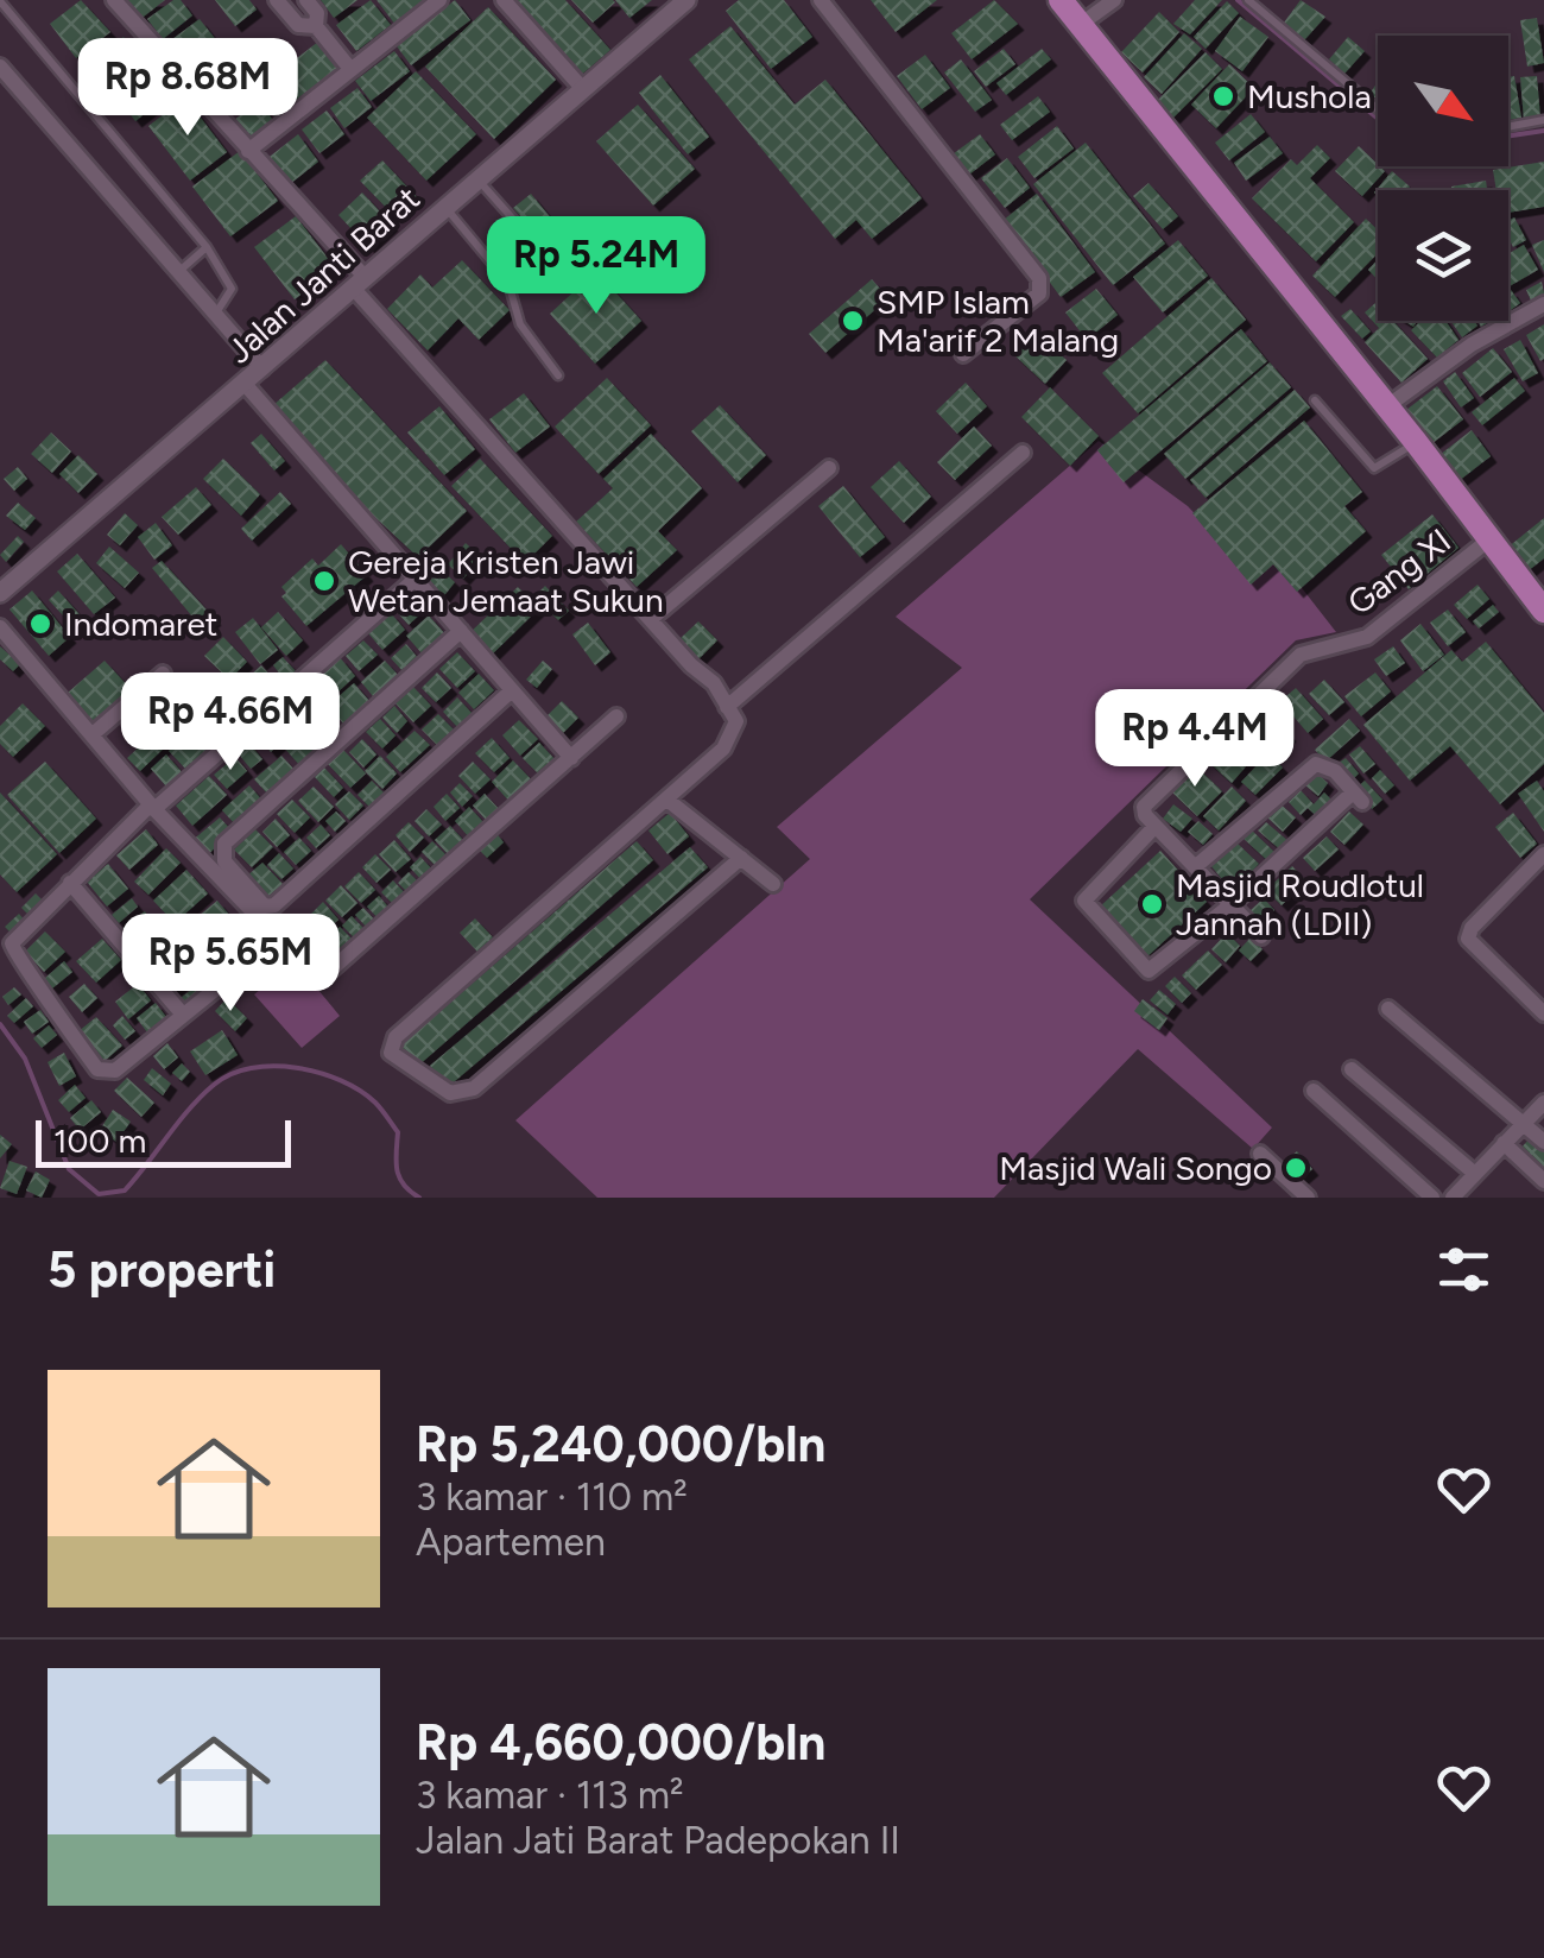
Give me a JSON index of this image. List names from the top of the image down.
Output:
{
  "streets": {
    "street": ["Jalan Janti Barat", "Gang XI"]
  },
  "places": [
    "Mushola",
    "SMP Islam Ma'arif 2 Malang",
    "Gereja Kristen Jawi Wetan Jemaat Sukun",
    "Indomaret",
    "Masjid Roudlotul Jannah (LDII)",
    "Masjid Wali Songo"
  ],
  "scale_bar": "100 m",
  "north": "bottom right",
  "page": {
    "price": [
      "Rp 8.68M",
      "Rp 5.24M",
      "Rp 4.66M",
      "Rp 4.4M",
      "Rp 5.65M"
    ],
    "scale": "100 m",
    "heading": "5 properti",
    "list": [
      {
        "name": "Rp 5,240,000/bln",
        "note": "3 kamar · 110 m² · Apartemen"
      },
      {
        "name": "Rp 4,660,000/bln",
        "note": "3 kamar · 113 m² · Jalan Jati Barat Padepokan II"
      }
    ]
  }
}
